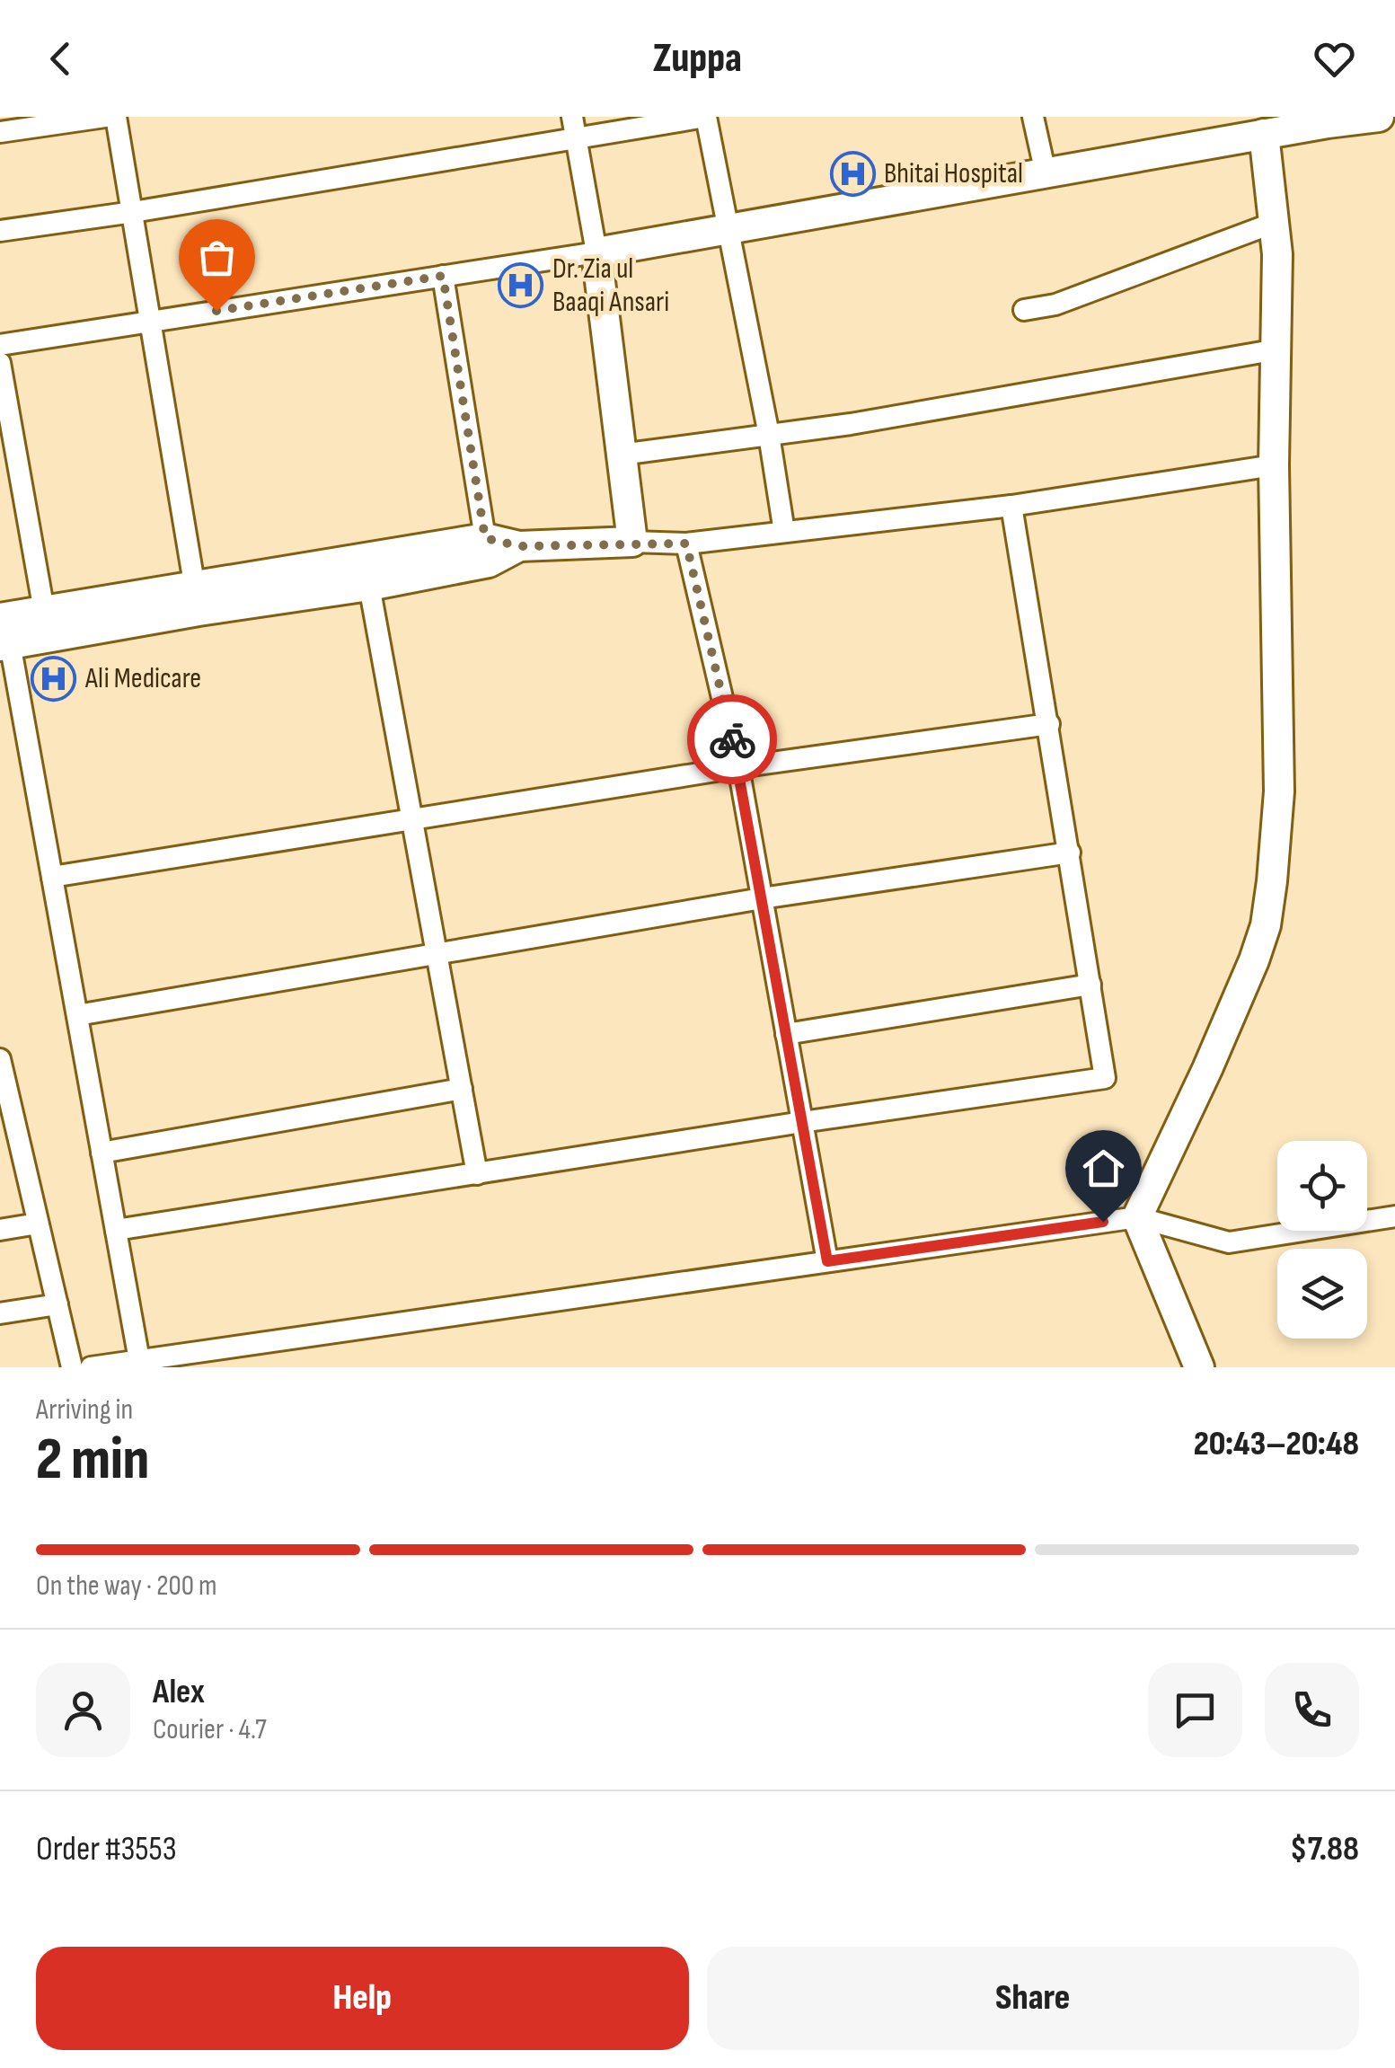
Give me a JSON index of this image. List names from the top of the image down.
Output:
{
  "places": {
    "hospital": ["Bhitai Hospital", "Dr. Zia ul Baaqi Ansari", "Ali Medicare"]
  },
  "page": {
    "header": "Zuppa",
    "heading": ["2 min", "Arriving in", "20:43–20:48"],
    "panel": [
      "Alex",
      "Courier · 4.7",
      "Order #3553",
      "$7.88"
    ],
    "bar": "On the way · 200 m",
    "buttons": ["Help", "Share"]
  }
}
